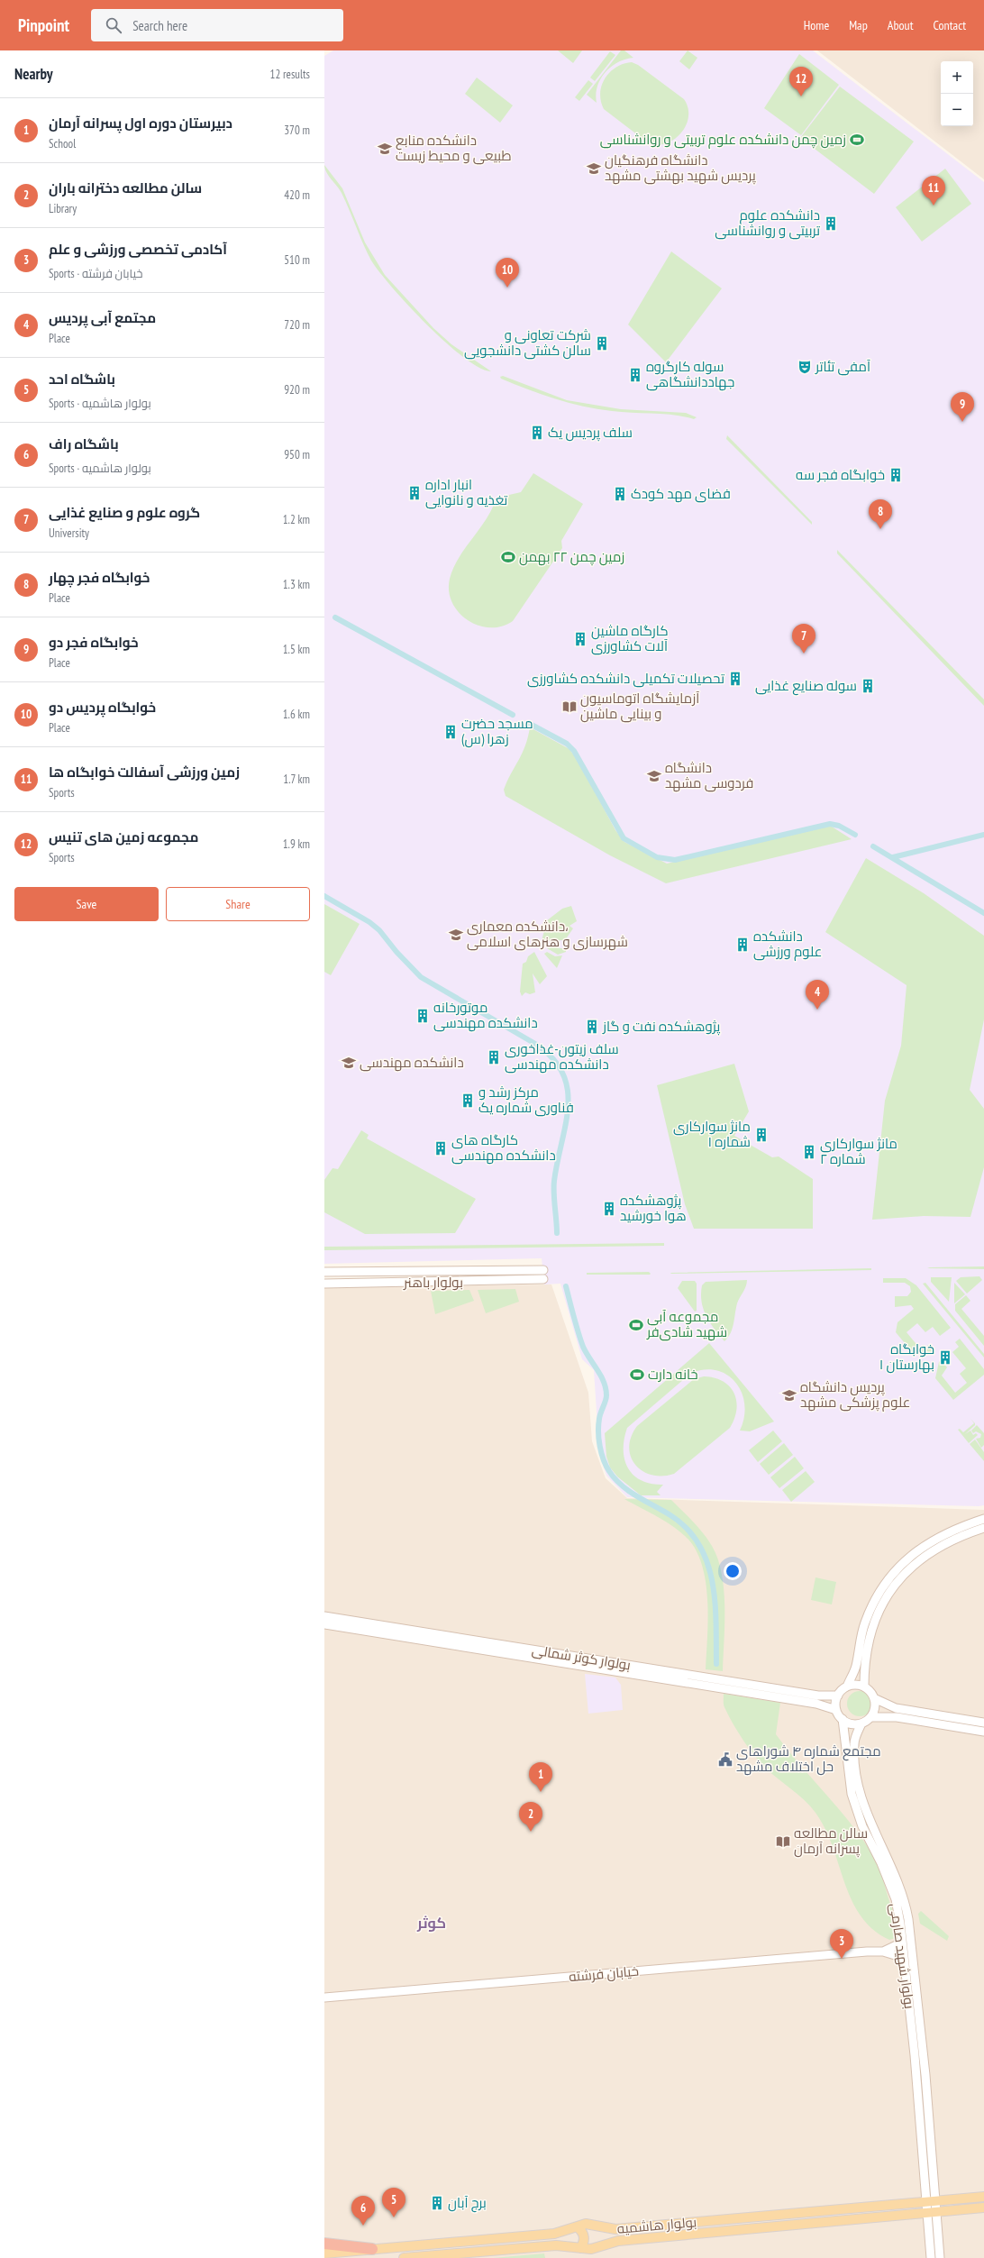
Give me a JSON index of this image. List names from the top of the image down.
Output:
{
  "streets": {
    "main road": ["بولوار هاشمیه"],
    "street": [
      "بولوار باهنر",
      "بولوار کوثر شمالی",
      "بولوار شهید صارمی",
      "خیابان فرشته"
    ]
  },
  "crossings": [
    ["بولوار کوثر شمالی", "بولوار شهید صارمی"],
    ["بولوار شهید صارمی", "خیابان فرشته"],
    ["بولوار شهید صارمی", "بولوار هاشمیه"]
  ],
  "districts": ["کوثر"],
  "places": {
    "sports": [
      "زمین چمن دانشکده علوم تربیتی و روانشناسی",
      "زمین چمن ۲۲ بهمن",
      "مجموعه آبی شهید شادی‌فر",
      "خانه دارت"
    ],
    "school or university": [
      "دانشکده منابع طبیعی و محیط زیست",
      "دانشگاه فرهنگیان پردیس شهید بهشتی مشهد",
      "دانشگاه فردوسی مشهد",
      "دانشکده معماری، شهرسازی و هنرهای اسلامی",
      "دانشکده مهندسی",
      "پردیس دانشگاه علوم پزشکی مشهد"
    ],
    "building": [
      "دانشکده علوم تربیتی و روانشناسی",
      "شرکت تعاونی و سالن کشتی دانشجویی",
      "سوله کارگروه جهاددانشگاهی",
      "سلف پردیس یک",
      "خوابگاه فجر سه",
      "انبار اداره تغذیه و نانوایی",
      "فضای مهد کودک",
      "کارگاه ماشین آلات کشاورزی",
      "تحصیلات تکمیلی دانشکده کشاورزی",
      "سوله صنایع غذایی",
      "مسجد حضرت زهرا (س)",
      "دانشکده علوم ورزشی",
      "موتورخانه دانشکده مهندسی",
      "پژوهشکده نفت و گاز",
      "سلف زیتون-غذاخوری دانشکده مهندسی",
      "مرکز رشد و فناوری شماره یک",
      "مانژ سوارکاری شماره ۱",
      "کارگاه های دانشکده مهندسی",
      "مانژ سوارکاری شماره ۲",
      "پژوهشکده هوا خورشید",
      "خوابگاه بهارستان ١",
      "برج آبان"
    ],
    "theatre": ["آمفی تئاتر"],
    "library": ["آزمایشگاه اتوماسیون و بینایی ماشین", "سالن مطالعه پسرانه آرمان"],
    "public building": ["مجتمع شماره ۴ شوراهای حل اختلاف مشهد"]
  },
  "page": {
    "header": "Pinpoint",
    "search": "Search here",
    "nav": [
      "Home",
      "Map",
      "About",
      "Contact"
    ],
    "heading": ["Nearby", "12 results"],
    "map_buttons": ["+", "−"],
    "pins": [
      "12",
      "11",
      "10",
      "9",
      "8",
      "7",
      "4",
      "1",
      "2",
      "3",
      "5",
      "6"
    ],
    "list": [
      {
        "mark": "1",
        "name": "دبیرستان دوره اول پسرانه آرمان",
        "note": "School",
        "value": "370 m"
      },
      {
        "mark": "2",
        "name": "سالن مطالعه دخترانه باران",
        "note": "Library",
        "value": "420 m"
      },
      {
        "mark": "3",
        "name": "آکادمی تخصصی ورزشی و علم",
        "note": "Sports · خیابان فرشته",
        "value": "510 m"
      },
      {
        "mark": "4",
        "name": "مجتمع آبی پردیس",
        "note": "Place",
        "value": "720 m"
      },
      {
        "mark": "5",
        "name": "باشگاه احد",
        "note": "Sports · بولوار هاشمیه",
        "value": "920 m"
      },
      {
        "mark": "6",
        "name": "باشگاه راف",
        "note": "Sports · بولوار هاشمیه",
        "value": "950 m"
      },
      {
        "mark": "7",
        "name": "گروه علوم و صنایع غذایی",
        "note": "University",
        "value": "1.2 km"
      },
      {
        "mark": "8",
        "name": "خوابگاه فجر چهار",
        "note": "Place",
        "value": "1.3 km"
      },
      {
        "mark": "9",
        "name": "خوابگاه فجر دو",
        "note": "Place",
        "value": "1.5 km"
      },
      {
        "mark": "10",
        "name": "خوابگاه پردیس دو",
        "note": "Place",
        "value": "1.6 km"
      },
      {
        "mark": "11",
        "name": "زمین ورزشی آسفالت خوابگاه ها",
        "note": "Sports",
        "value": "1.7 km"
      },
      {
        "mark": "12",
        "name": "مجموعه زمین های تنیس",
        "note": "Sports",
        "value": "1.9 km"
      }
    ],
    "buttons": ["Save", "Share"]
  }
}
